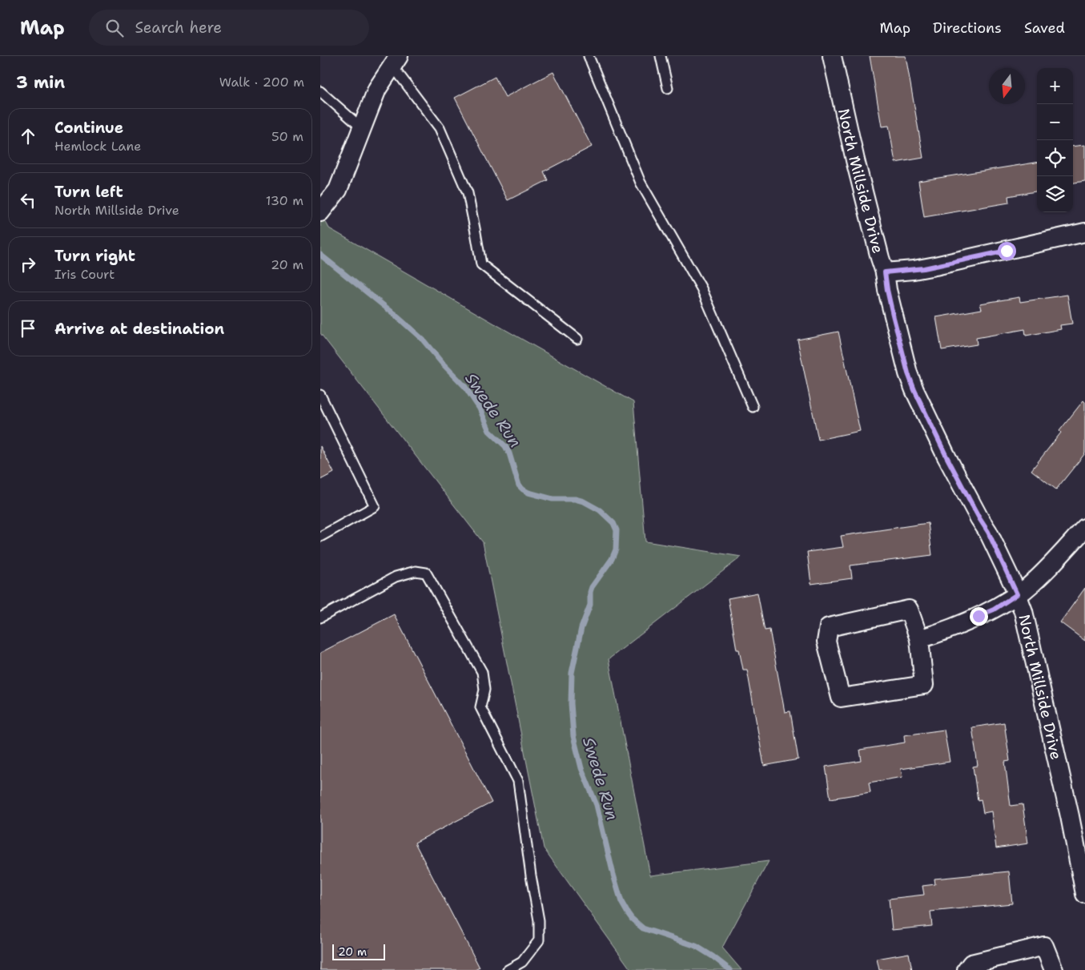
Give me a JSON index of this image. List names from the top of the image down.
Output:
{
  "streets": {
    "street": ["North Millside Drive"]
  },
  "water": ["Swede Run"],
  "scale_bar": "20 m",
  "north": "bottom",
  "page": {
    "header": "Map",
    "search": "Search here",
    "nav": ["Map", "Directions", "Saved"],
    "heading": ["3 min", "Walk · 200 m"],
    "map_buttons": ["+", "−"],
    "list": [
      ["Continue", "Hemlock Lane", "50 m"],
      ["Turn left", "North Millside Drive", "130 m"],
      ["Turn right", "Iris Court", "20 m"],
      "Arrive at destination"
    ],
    "scale": "20 m"
  }
}
